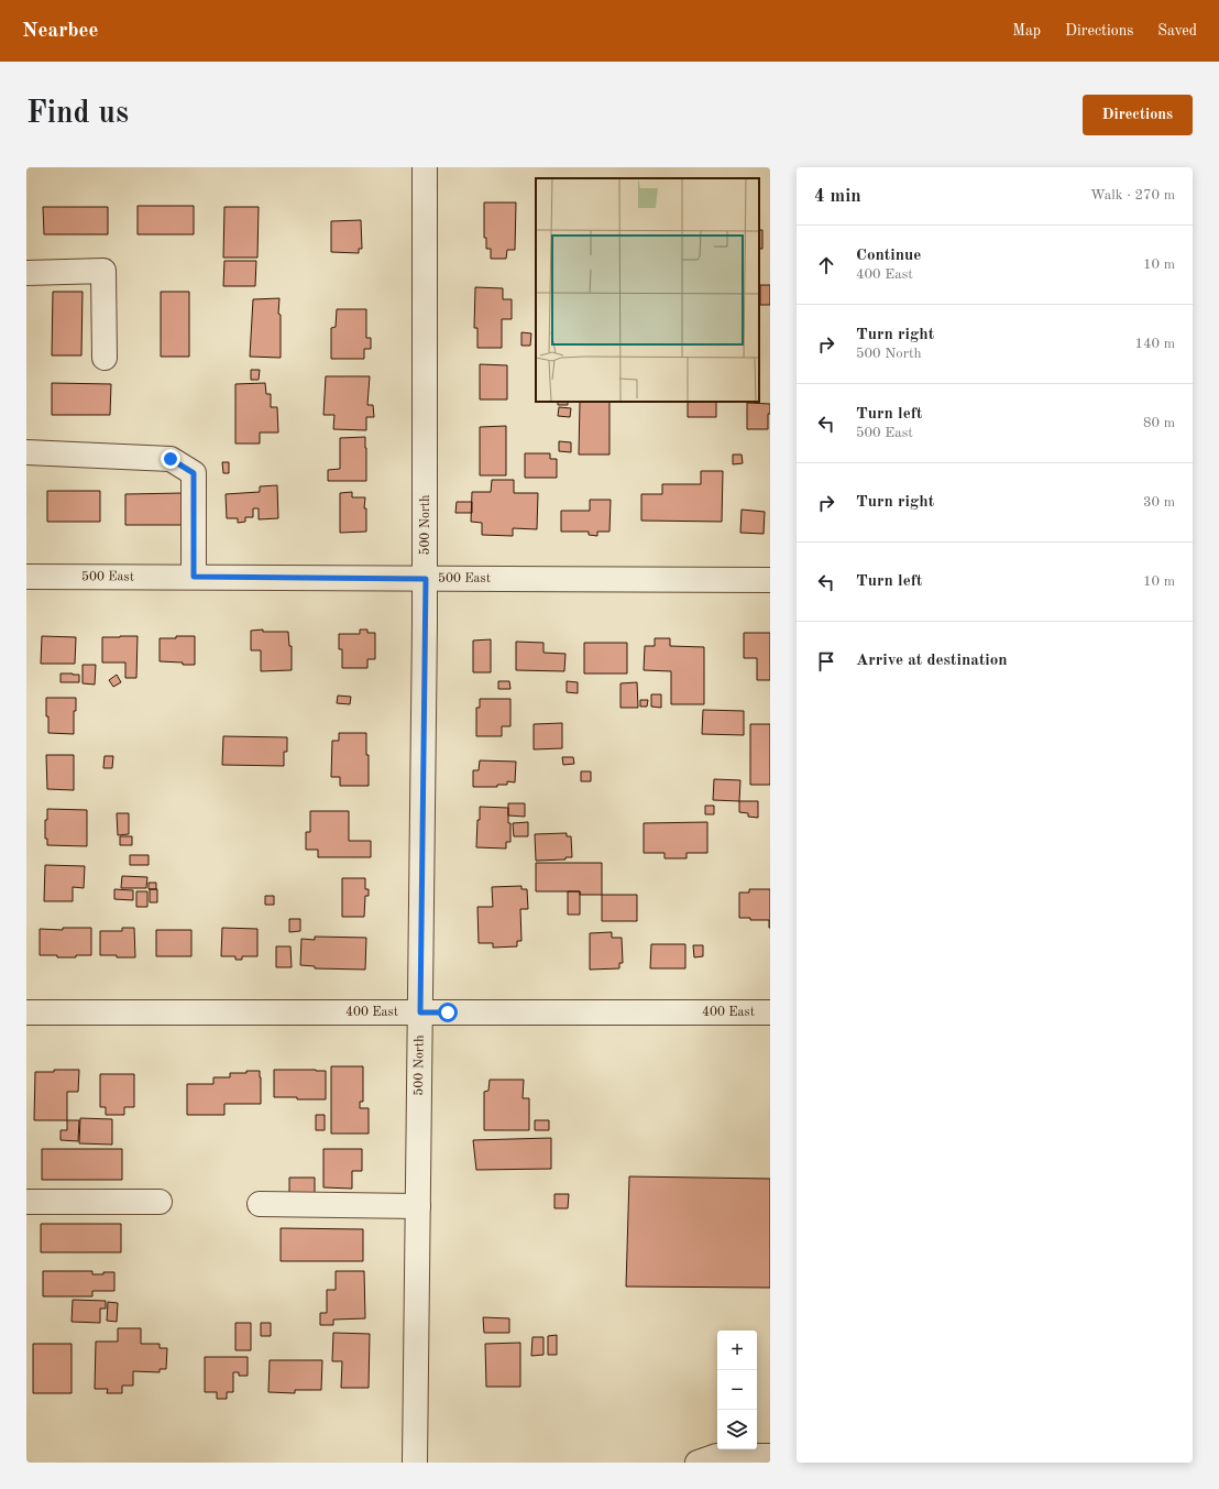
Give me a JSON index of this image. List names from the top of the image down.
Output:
{
  "streets": {
    "street": ["500 North", "500 East", "400 East"]
  },
  "crossings": [
    ["500 North", "500 East"],
    ["500 North", "400 East"]
  ],
  "page": {
    "header": "Nearbee",
    "nav": ["Map", "Directions", "Saved"],
    "buttons": "Directions",
    "title": "Find us",
    "heading": ["4 min", "Walk · 270 m"],
    "list": [
      ["Continue", "400 East", "10 m"],
      ["Turn right", "500 North", "140 m"],
      ["Turn left", "500 East", "80 m"],
      ["Turn right", "30 m"],
      ["Turn left", "10 m"],
      "Arrive at destination"
    ],
    "map_buttons": ["+", "−"]
  }
}
